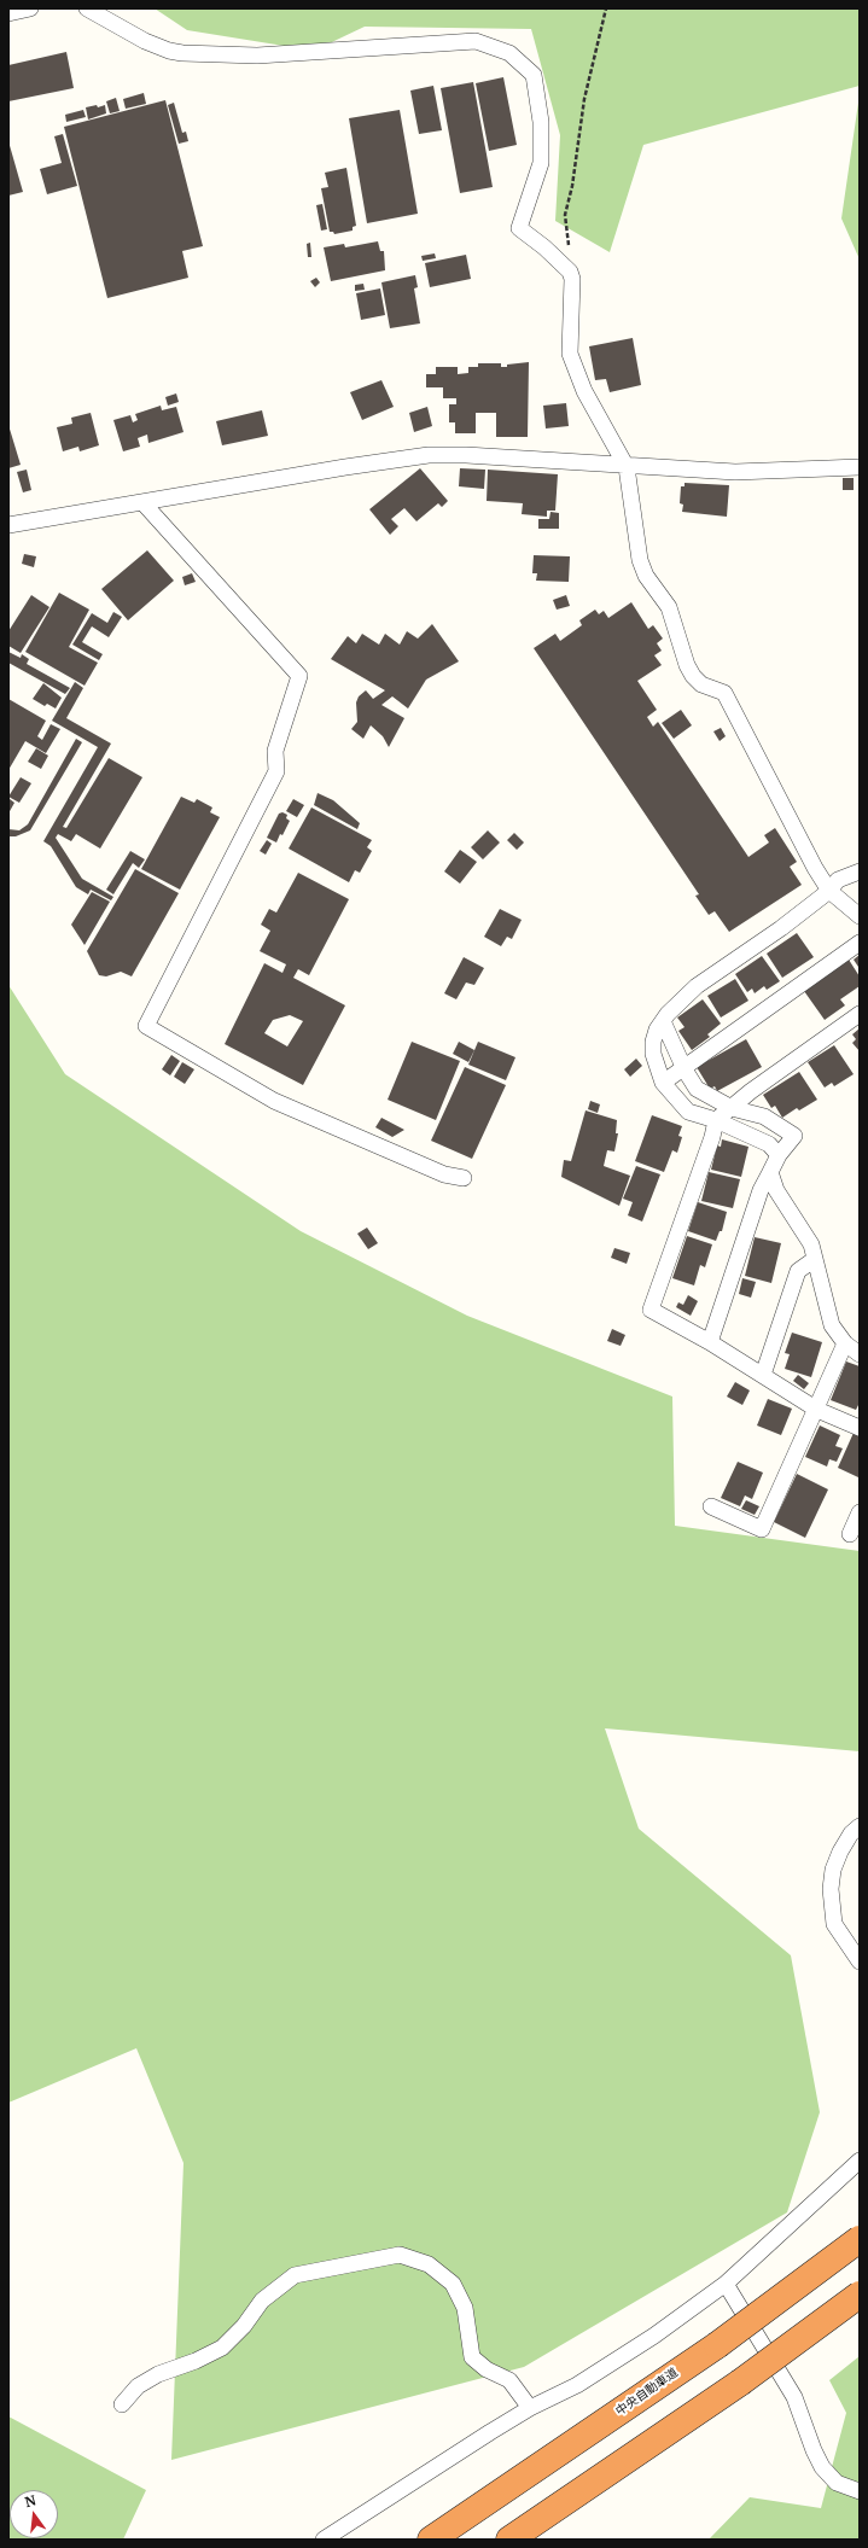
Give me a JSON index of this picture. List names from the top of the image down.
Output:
{
  "streets": {
    "highway": ["中央自動車道"]
  },
  "north": "top"
}
